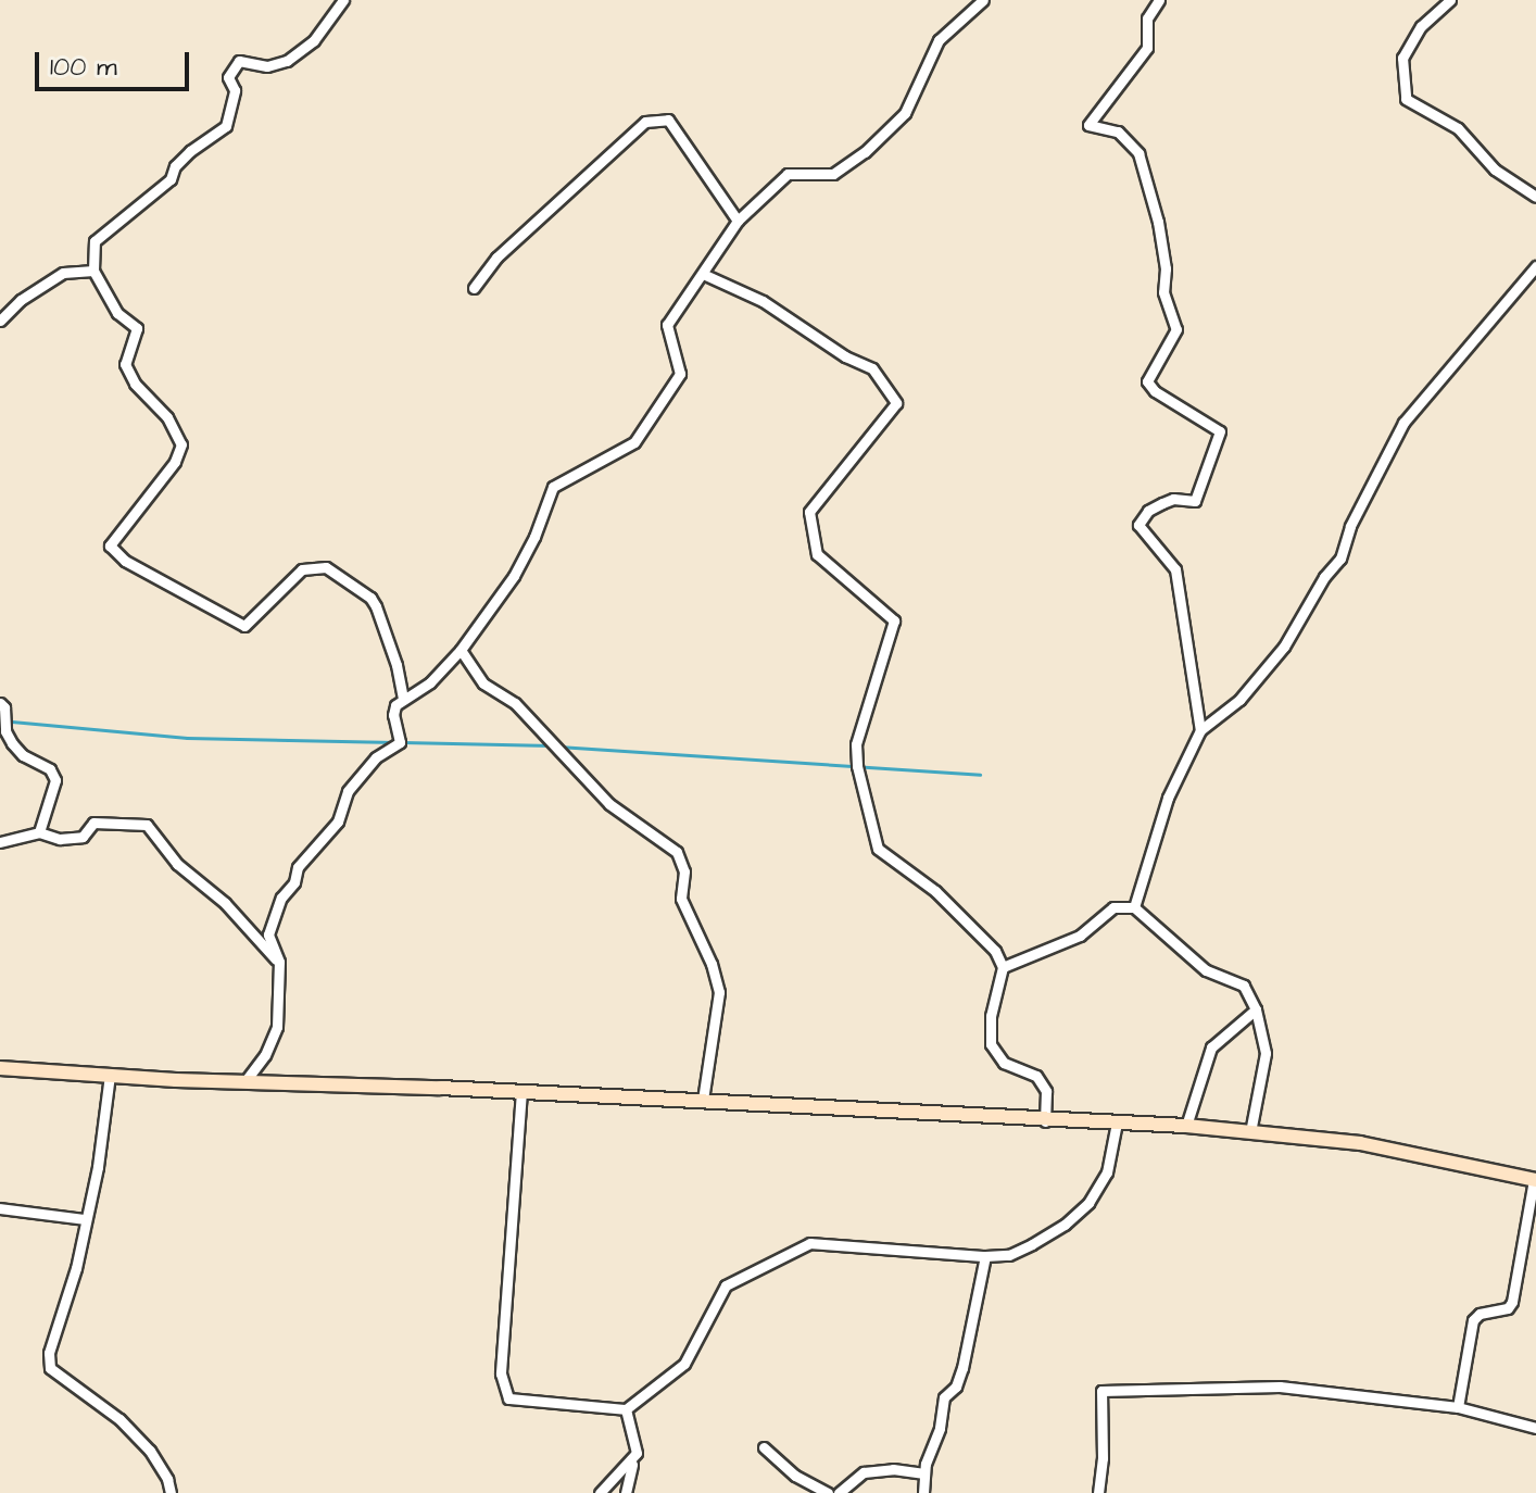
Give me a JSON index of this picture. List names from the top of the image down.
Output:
{
  "scale_bar": "100 m"
}
